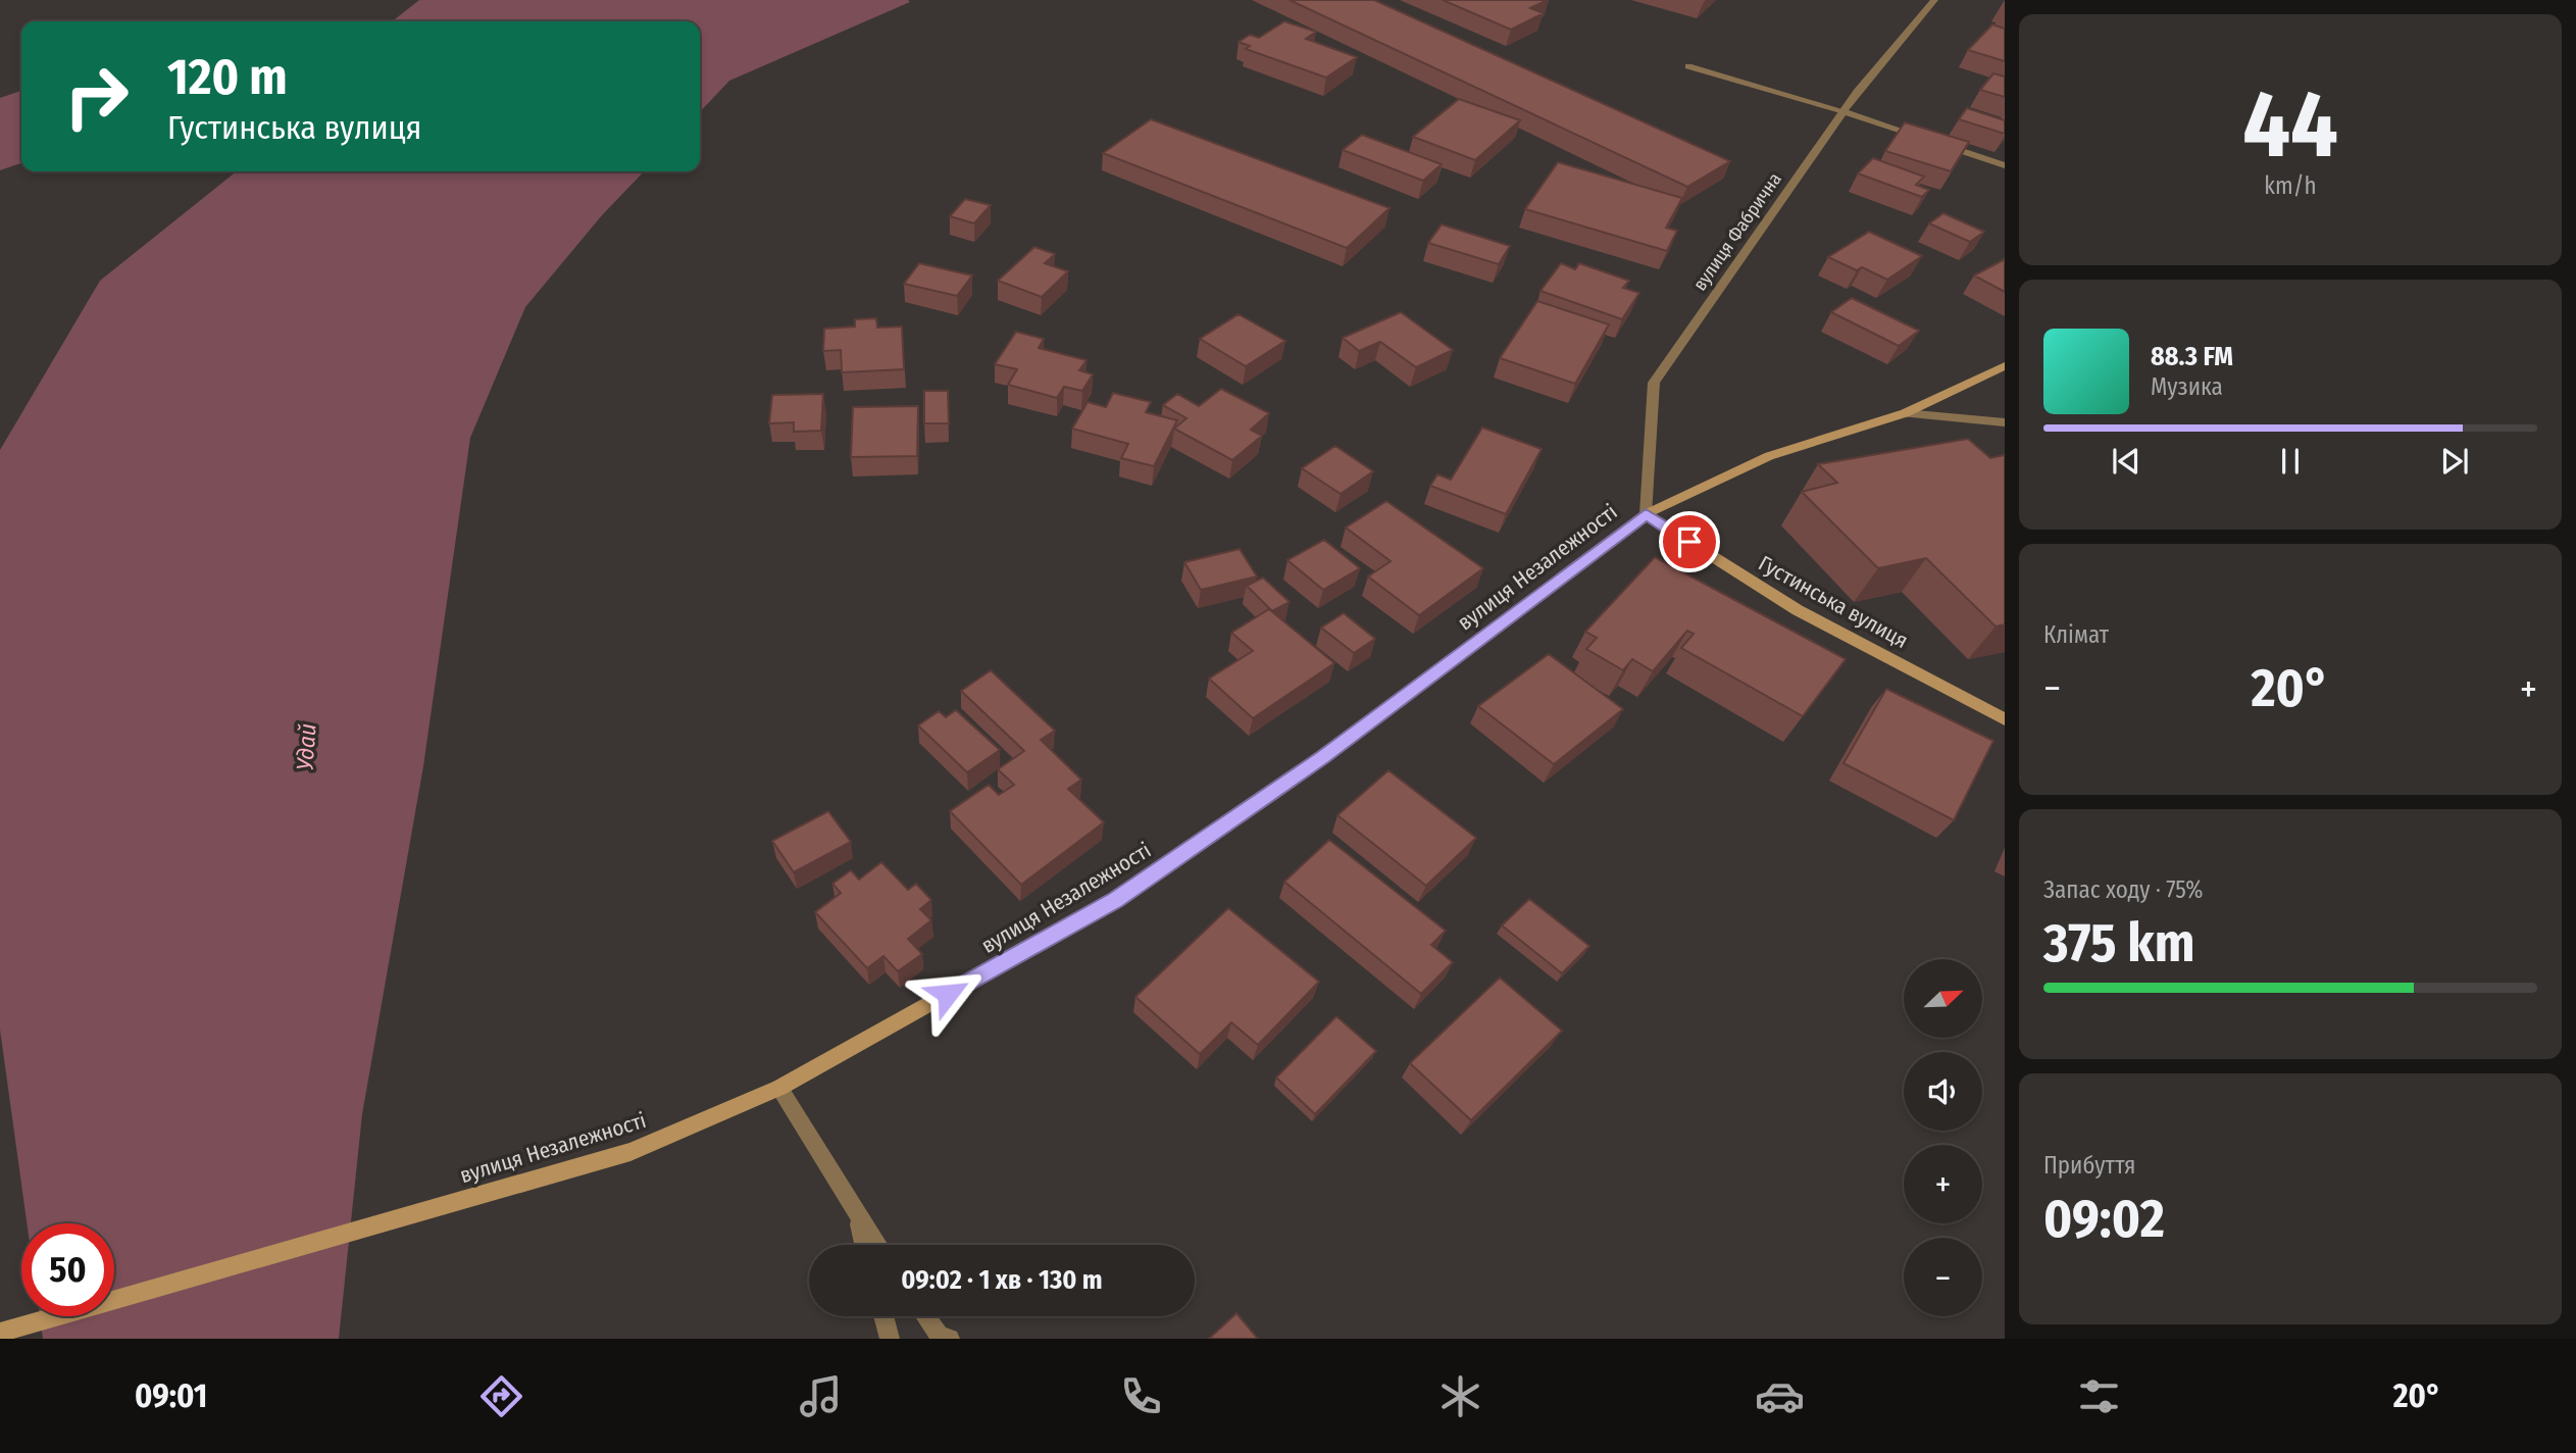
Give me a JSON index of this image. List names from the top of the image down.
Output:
{
  "streets": {
    "main road": ["вулиця Незалежності", "Густинська вулиця"],
    "street": ["вулиця Фабрична"]
  },
  "crossings": [
    ["вулиця Фабрична", "вулиця Незалежності"],
    ["вулиця Фабрична", "Густинська вулиця"],
    ["вулиця Незалежності", "Густинська вулиця"]
  ],
  "water": ["Удай"],
  "north": "top right",
  "page": {
    "tile": [
      ["44", "km/h"],
      "Клімат",
      ["Запас ходу · 75%", "375 km"],
      ["Прибуття", "09:02"]
    ],
    "turn": ["120 m", "Густинська вулиця"],
    "song": ["88.3 FM", "Музика"],
    "heat": ["−", "20°", "+"],
    "map_buttons": ["+", "−"],
    "limit": "50",
    "trip": "09:02 · 1 хв · 130 m",
    "tabs": ["09:01", "20°"]
  }
}
